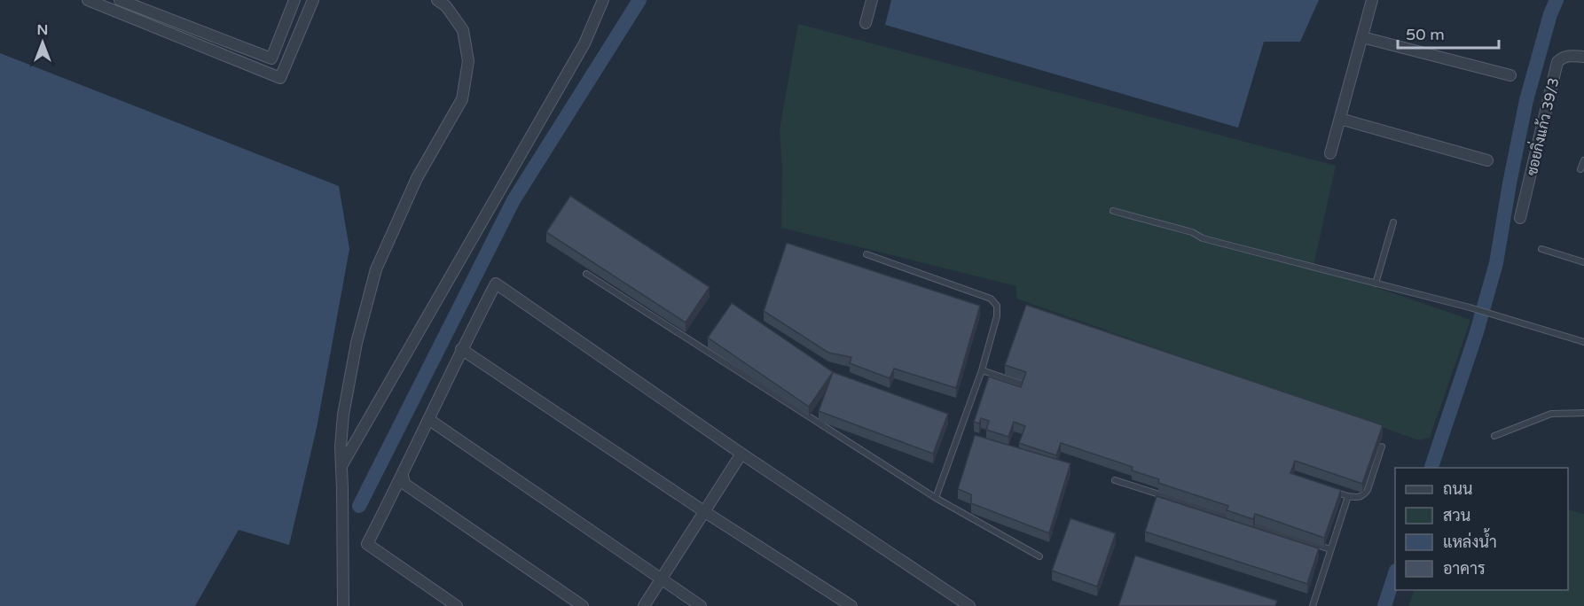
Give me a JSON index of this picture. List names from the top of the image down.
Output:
{
  "streets": {
    "street": ["ซอยกิ่งแก้ว 39/3"]
  },
  "legend": [
    "ถนน",
    "สวน",
    "แหล่งน้ำ",
    "อาคาร"
  ],
  "scale_bar": "50 m",
  "north": "top"
}
